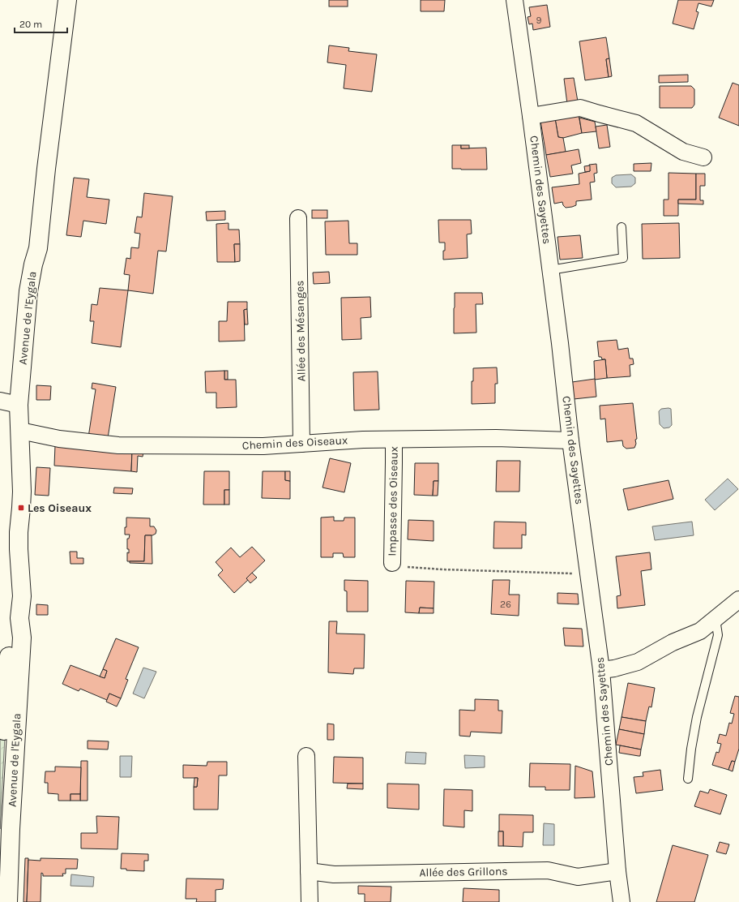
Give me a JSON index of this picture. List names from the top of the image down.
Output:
{
  "streets": {
    "street": [
      "Chemin des Sayettes",
      "Avenue de l'Eygala",
      "Allée des Mésanges",
      "Chemin des Oiseaux",
      "Impasse des Oiseaux",
      "Allée des Grillons"
    ]
  },
  "crossings": [
    ["Chemin des Sayettes", "Chemin des Oiseaux"],
    ["Chemin des Sayettes", "Allée des Grillons"],
    ["Avenue de l'Eygala", "Chemin des Oiseaux"],
    ["Allée des Mésanges", "Chemin des Oiseaux"],
    ["Chemin des Oiseaux", "Impasse des Oiseaux"]
  ],
  "places": {
    "transit": ["Les Oiseaux"]
  },
  "house_numbers": ["9", "26"],
  "scale_bar": "20 m"
}
